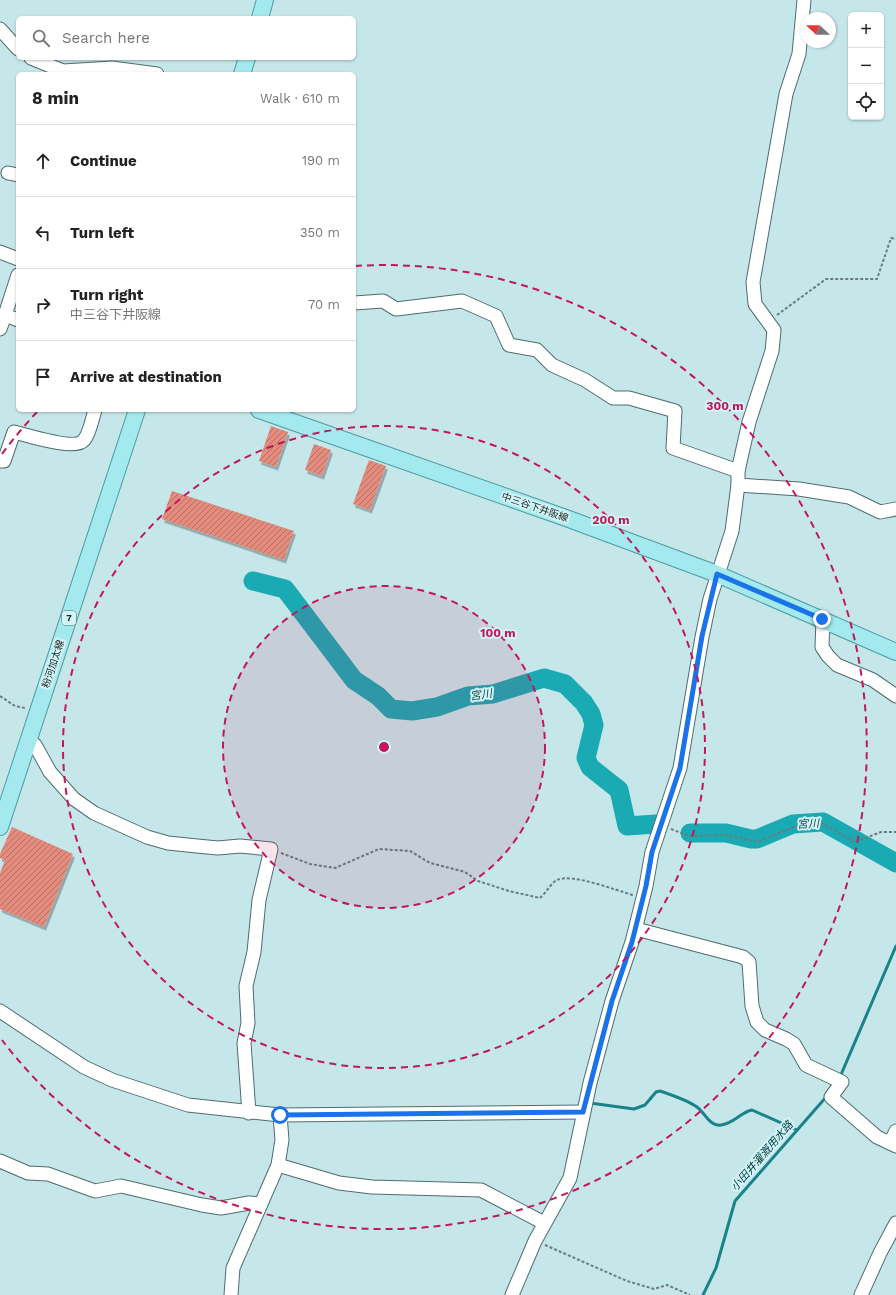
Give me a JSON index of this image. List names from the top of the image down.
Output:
{
  "streets": {
    "main road": ["中三谷下井阪線", "7", "粉河加太線"]
  },
  "water": ["宮川", "小田井灌漑用水路"],
  "north": "left",
  "page": {
    "map_buttons": ["+", "−"],
    "search": "Search here",
    "heading": ["8 min", "Walk · 610 m"],
    "list": [
      ["Continue", "190 m"],
      ["Turn left", "350 m"],
      ["Turn right", "中三谷下井阪線", "70 m"],
      "Arrive at destination"
    ]
  },
  "rings": ["300 m", "200 m", "100 m"]
}
